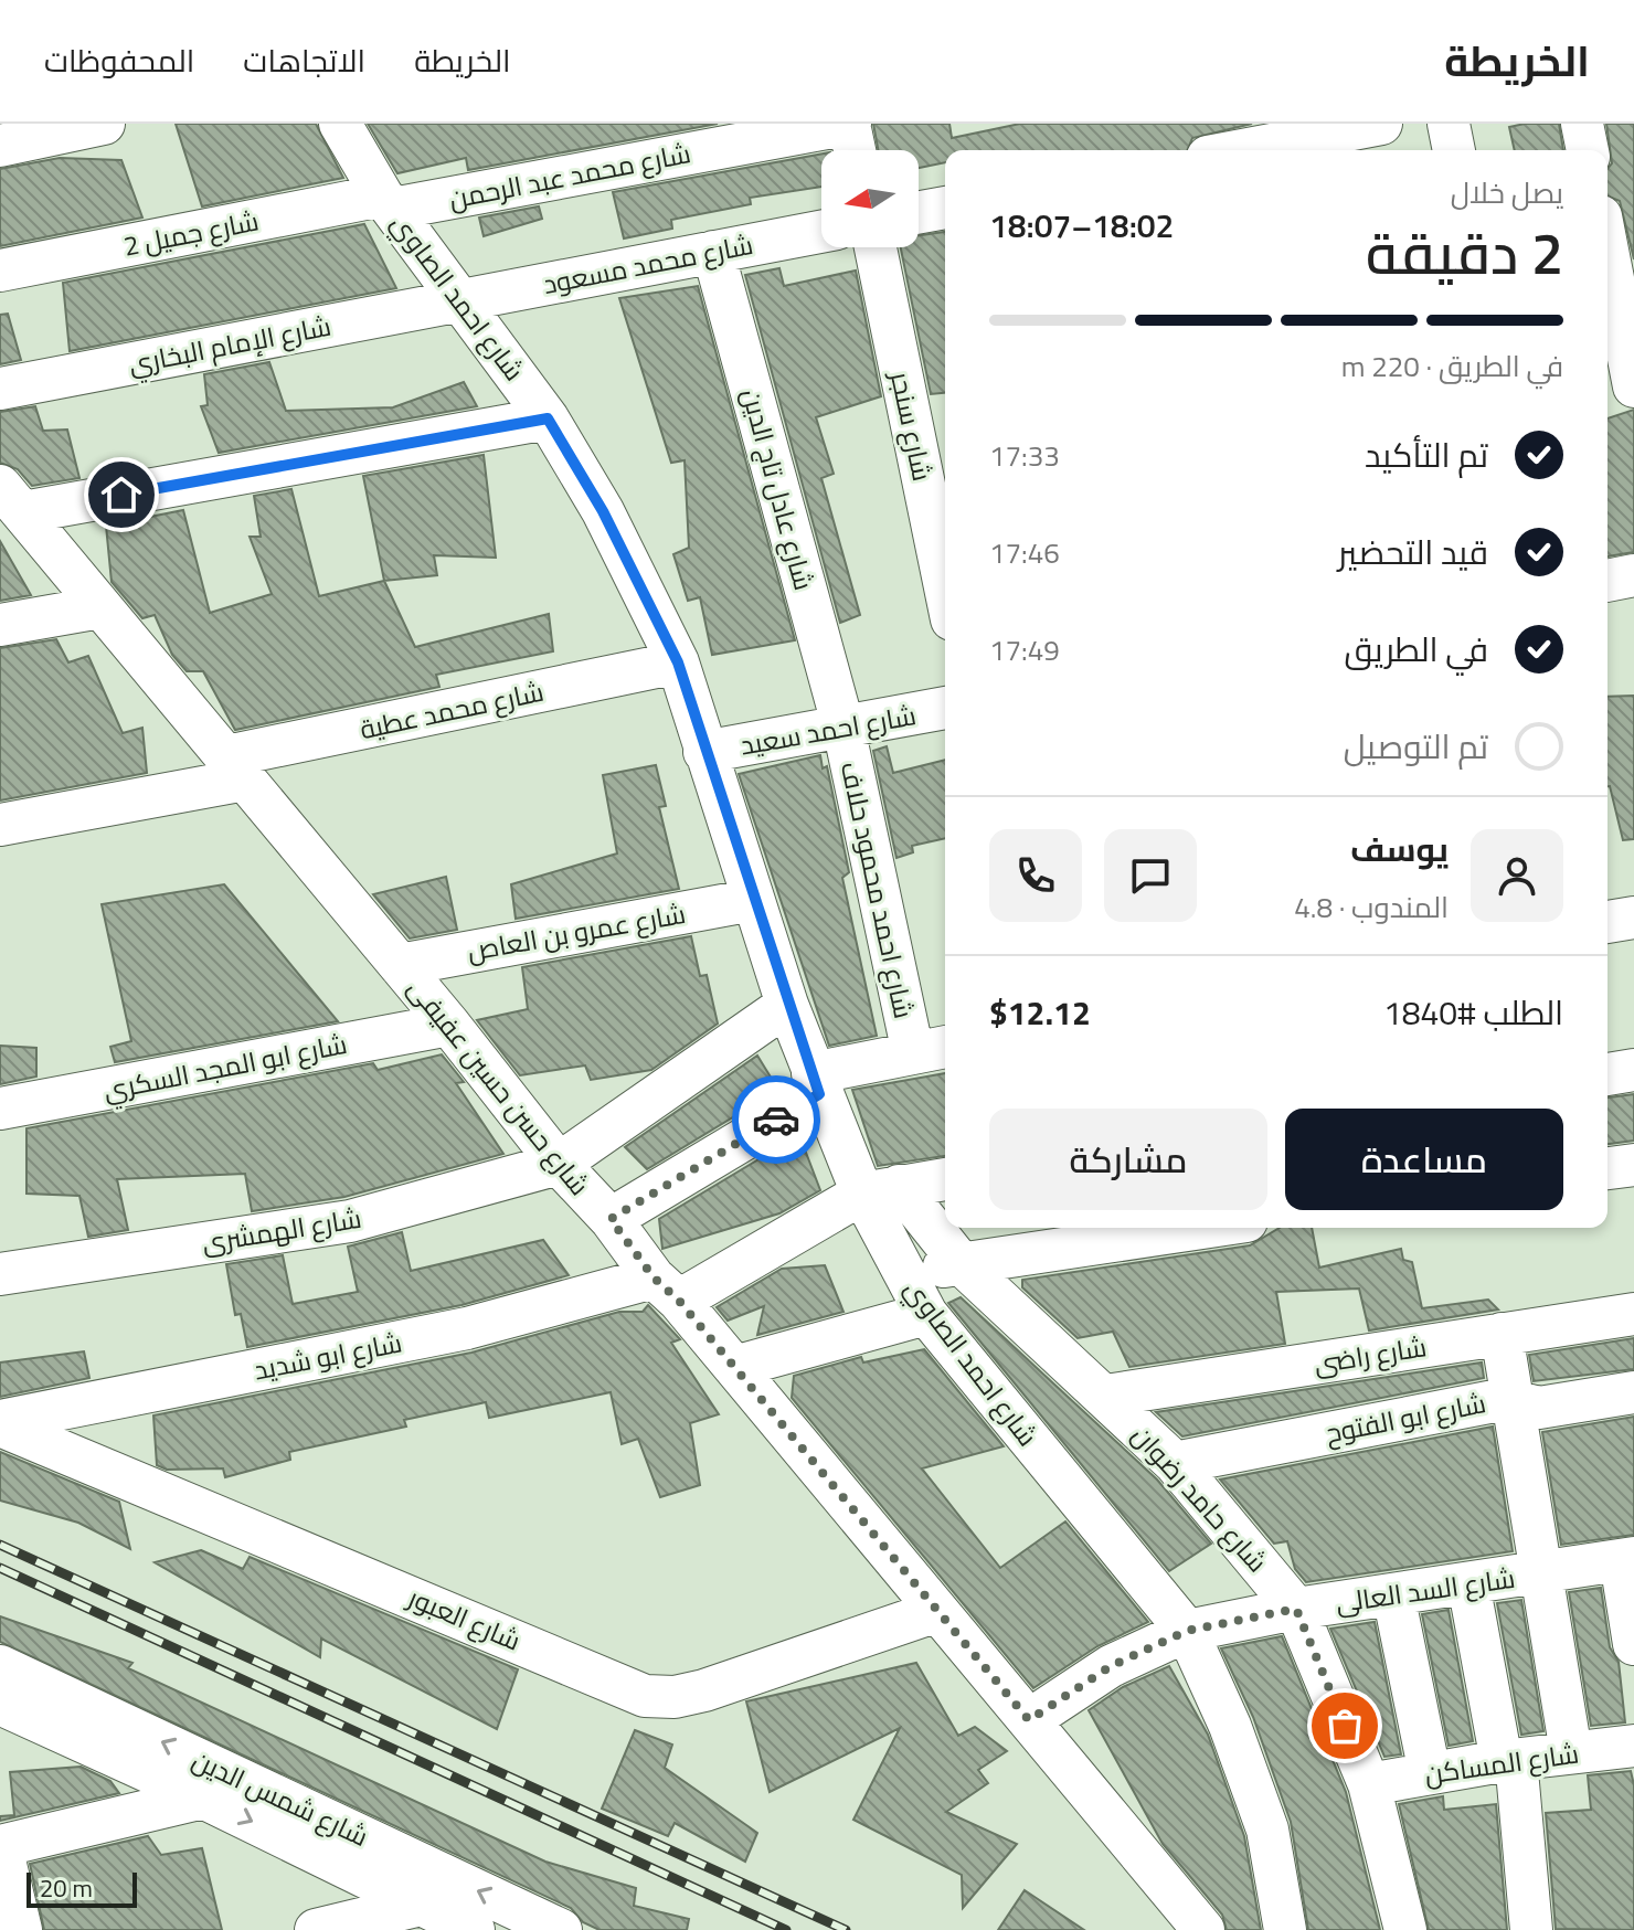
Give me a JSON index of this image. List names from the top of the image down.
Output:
{
  "streets": {
    "street": [
      "شارع محمد عبد الرحمن",
      "شارع جميل 2",
      "شارع محمد مسعود",
      "شارع احمد الصاوي",
      "شارع الإمام البخاري",
      "شارع سنجر",
      "شارع عادل تاج الدين",
      "شارع محمد عطية",
      "شارع احمد سعيد",
      "شارع احمد محمود حلاف",
      "شارع عمرو بن العاص",
      "شارع ابو المجد السكري",
      "شارع حسن حسين عفيفى",
      "شارع الهمشرى",
      "شارع راضى",
      "شارع ابو شديد",
      "شارع ابو الفتوح",
      "شارع حامد رضوان",
      "شارع السد العالى",
      "شارع العبور",
      "شارع المساكن",
      "شارع شمس الدين"
    ]
  },
  "crossings": [
    ["شارع محمد عبد الرحمن", "شارع جميل 2"],
    ["شارع محمد عبد الرحمن", "شارع احمد الصاوي"],
    ["شارع جميل 2", "شارع احمد الصاوي"],
    ["شارع محمد مسعود", "شارع احمد الصاوي"],
    ["شارع محمد مسعود", "شارع الإمام البخاري"],
    ["شارع محمد مسعود", "شارع عادل تاج الدين"],
    ["شارع احمد الصاوي", "شارع الإمام البخاري"],
    ["شارع احمد الصاوي", "شارع محمد عطية"],
    ["شارع احمد الصاوي", "شارع احمد سعيد"],
    ["شارع احمد الصاوي", "شارع عمرو بن العاص"],
    ["شارع احمد الصاوي", "شارع الهمشرى"],
    ["شارع احمد الصاوي", "شارع ابو شديد"],
    ["شارع احمد الصاوي", "شارع حامد رضوان"],
    ["شارع احمد الصاوي", "شارع السد العالى"],
    ["شارع عادل تاج الدين", "شارع احمد سعيد"],
    ["شارع عادل تاج الدين", "شارع احمد محمود حلاف"],
    ["شارع محمد عطية", "شارع حسن حسين عفيفى"],
    ["شارع احمد سعيد", "شارع احمد محمود حلاف"],
    ["شارع عمرو بن العاص", "شارع حسن حسين عفيفى"],
    ["شارع ابو المجد السكري", "شارع حسن حسين عفيفى"],
    ["شارع حسن حسين عفيفى", "شارع الهمشرى"],
    ["شارع حسن حسين عفيفى", "شارع ابو شديد"],
    ["شارع حسن حسين عفيفى", "شارع السد العالى"],
    ["شارع حسن حسين عفيفى", "شارع العبور"],
    ["شارع راضى", "شارع حامد رضوان"],
    ["شارع ابو شديد", "شارع حامد رضوان"],
    ["شارع ابو شديد", "شارع العبور"],
    ["شارع ابو الفتوح", "شارع حامد رضوان"],
    ["شارع حامد رضوان", "شارع السد العالى"],
    ["شارع حامد رضوان", "شارع المساكن"]
  ],
  "scale_bar": "20 m",
  "north": "left",
  "page": {
    "header": "الخريطة",
    "nav": ["الخريطة", "الاتجاهات", "المحفوظات"],
    "heading": ["2 دقيقة", "يصل خلال", "18:02–18:07"],
    "panel": [
      "يوسف",
      "المندوب · 4.8",
      "الطلب #1840",
      "$12.12"
    ],
    "bar": "في الطريق · 220 m",
    "list": [
      ["تم التأكيد", "17:33"],
      ["قيد التحضير", "17:46"],
      ["في الطريق", "17:49"],
      "تم التوصيل"
    ],
    "buttons": ["مساعدة", "مشاركة"],
    "scale": "20 m"
  }
}
